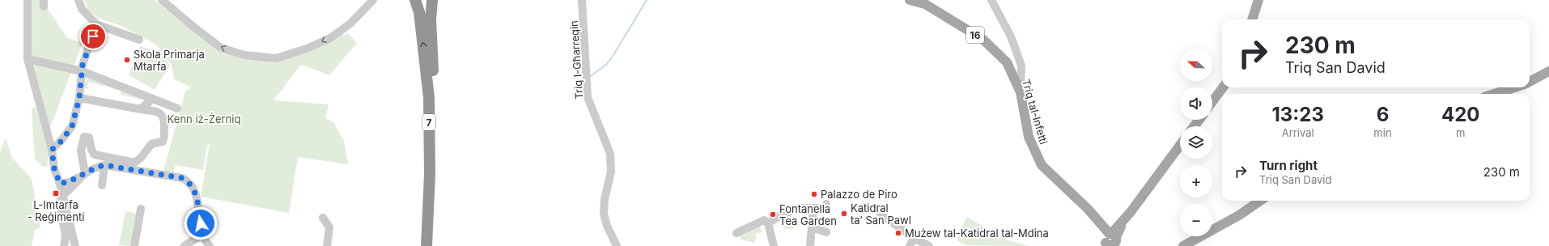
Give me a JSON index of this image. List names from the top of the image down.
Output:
{
  "streets": {
    "highway": ["7"],
    "main road": ["16", "Triq tal-Infetti"],
    "street": ["Triq l-Għarreqin"]
  },
  "parks": ["Kenn iż-Żerniq"],
  "places": {
    "other": [
      "Skola Primarja Mtarfa",
      "Palazzo de Piro",
      "Katidral ta’ San Pawl",
      "Fontanella Tea Garden",
      "Mużew tal-Katidral tal-Mdina"
    ],
    "transit": ["L-Imtarfa - Reġimenti"]
  },
  "north": "left",
  "page": {
    "turn": ["230 m", "Triq San David"],
    "map_buttons": ["+", "−"],
    "eta": [
      "13:23",
      "Arrival",
      "6",
      "min",
      "420",
      "m"
    ],
    "list": [
      {
        "name": "Turn right",
        "note": "Triq San David",
        "value": "230 m"
      }
    ]
  }
}
